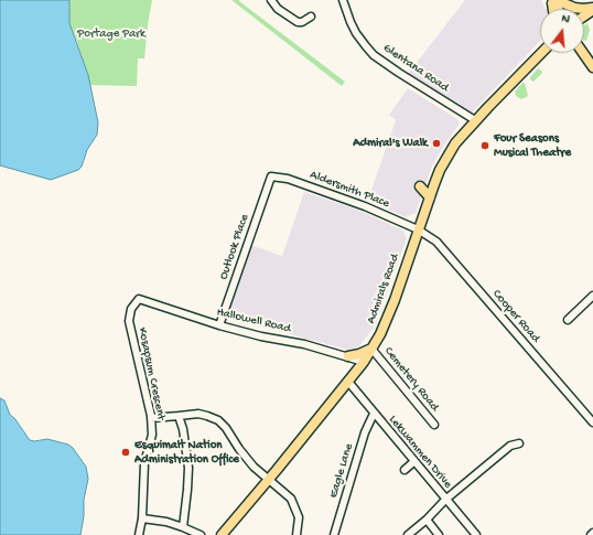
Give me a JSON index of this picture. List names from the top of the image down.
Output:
{
  "streets": {
    "main road": ["Admirals Road"],
    "street": [
      "Glentana Road",
      "Aldersmith Place",
      "Outlook Place",
      "Cooper Road",
      "Hallowell Road",
      "Kosapsum Crescent",
      "Cemetery Road",
      "Lekwammen Drive",
      "Eagle Lane"
    ]
  },
  "crossings": [
    ["Glentana Road", "Admirals Road"],
    ["Aldersmith Place", "Outlook Place"],
    ["Aldersmith Place", "Admirals Road"],
    ["Aldersmith Place", "Cooper Road"],
    ["Outlook Place", "Hallowell Road"],
    ["Admirals Road", "Cooper Road"],
    ["Admirals Road", "Hallowell Road"],
    ["Admirals Road", "Cemetery Road"],
    ["Admirals Road", "Lekwammen Drive"],
    ["Hallowell Road", "Kosapsum Crescent"],
    ["Lekwammen Drive", "Eagle Lane"]
  ],
  "parks": ["Portage Park"],
  "places": ["Admiral's Walk", "Four Seasons Musical Theatre", "Esquimalt Nation Administration Office"],
  "north": "top"
}
